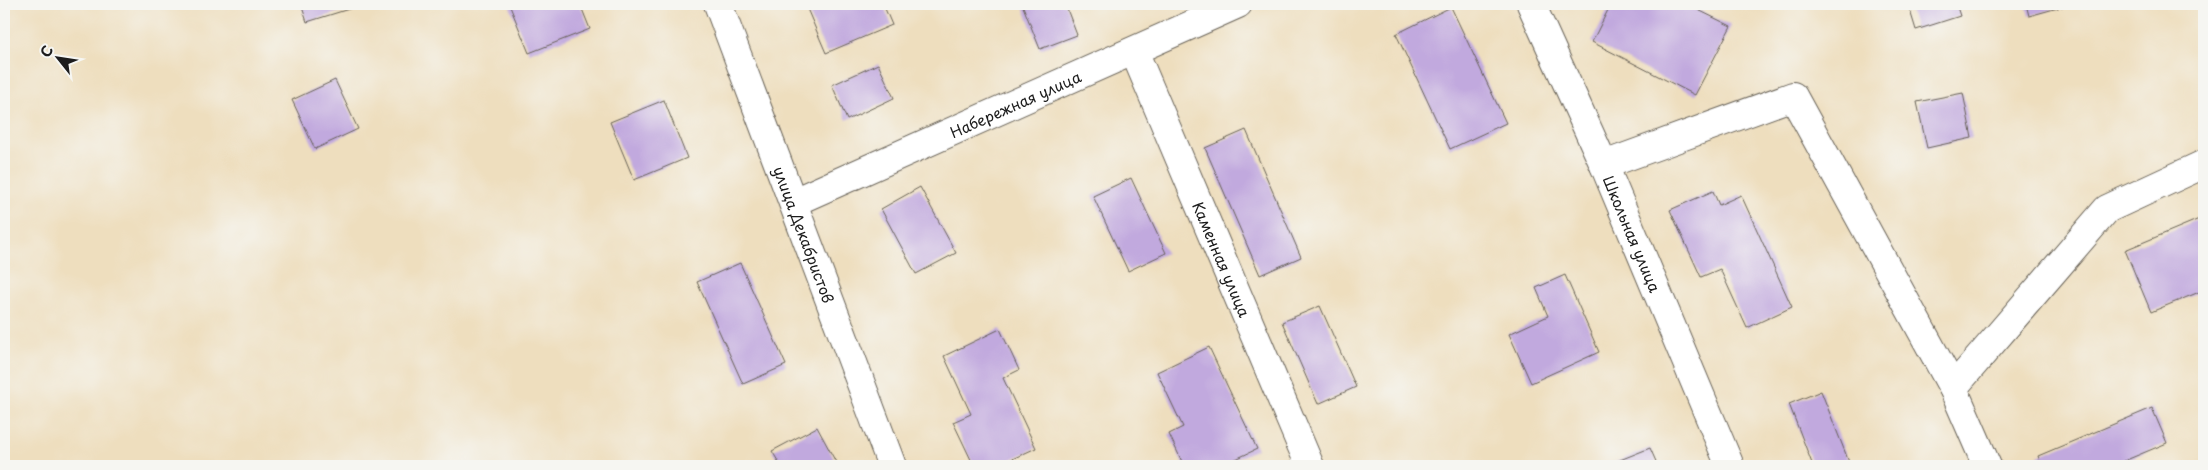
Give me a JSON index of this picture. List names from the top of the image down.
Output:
{
  "streets": {
    "street": [
      "Набережная улица",
      "Школьная улица",
      "улица Декабристов",
      "Каменная улица"
    ]
  },
  "crossings": [
    ["Набережная улица", "улица Декабристов"],
    ["Набережная улица", "Каменная улица"]
  ],
  "north": "top left"
}
